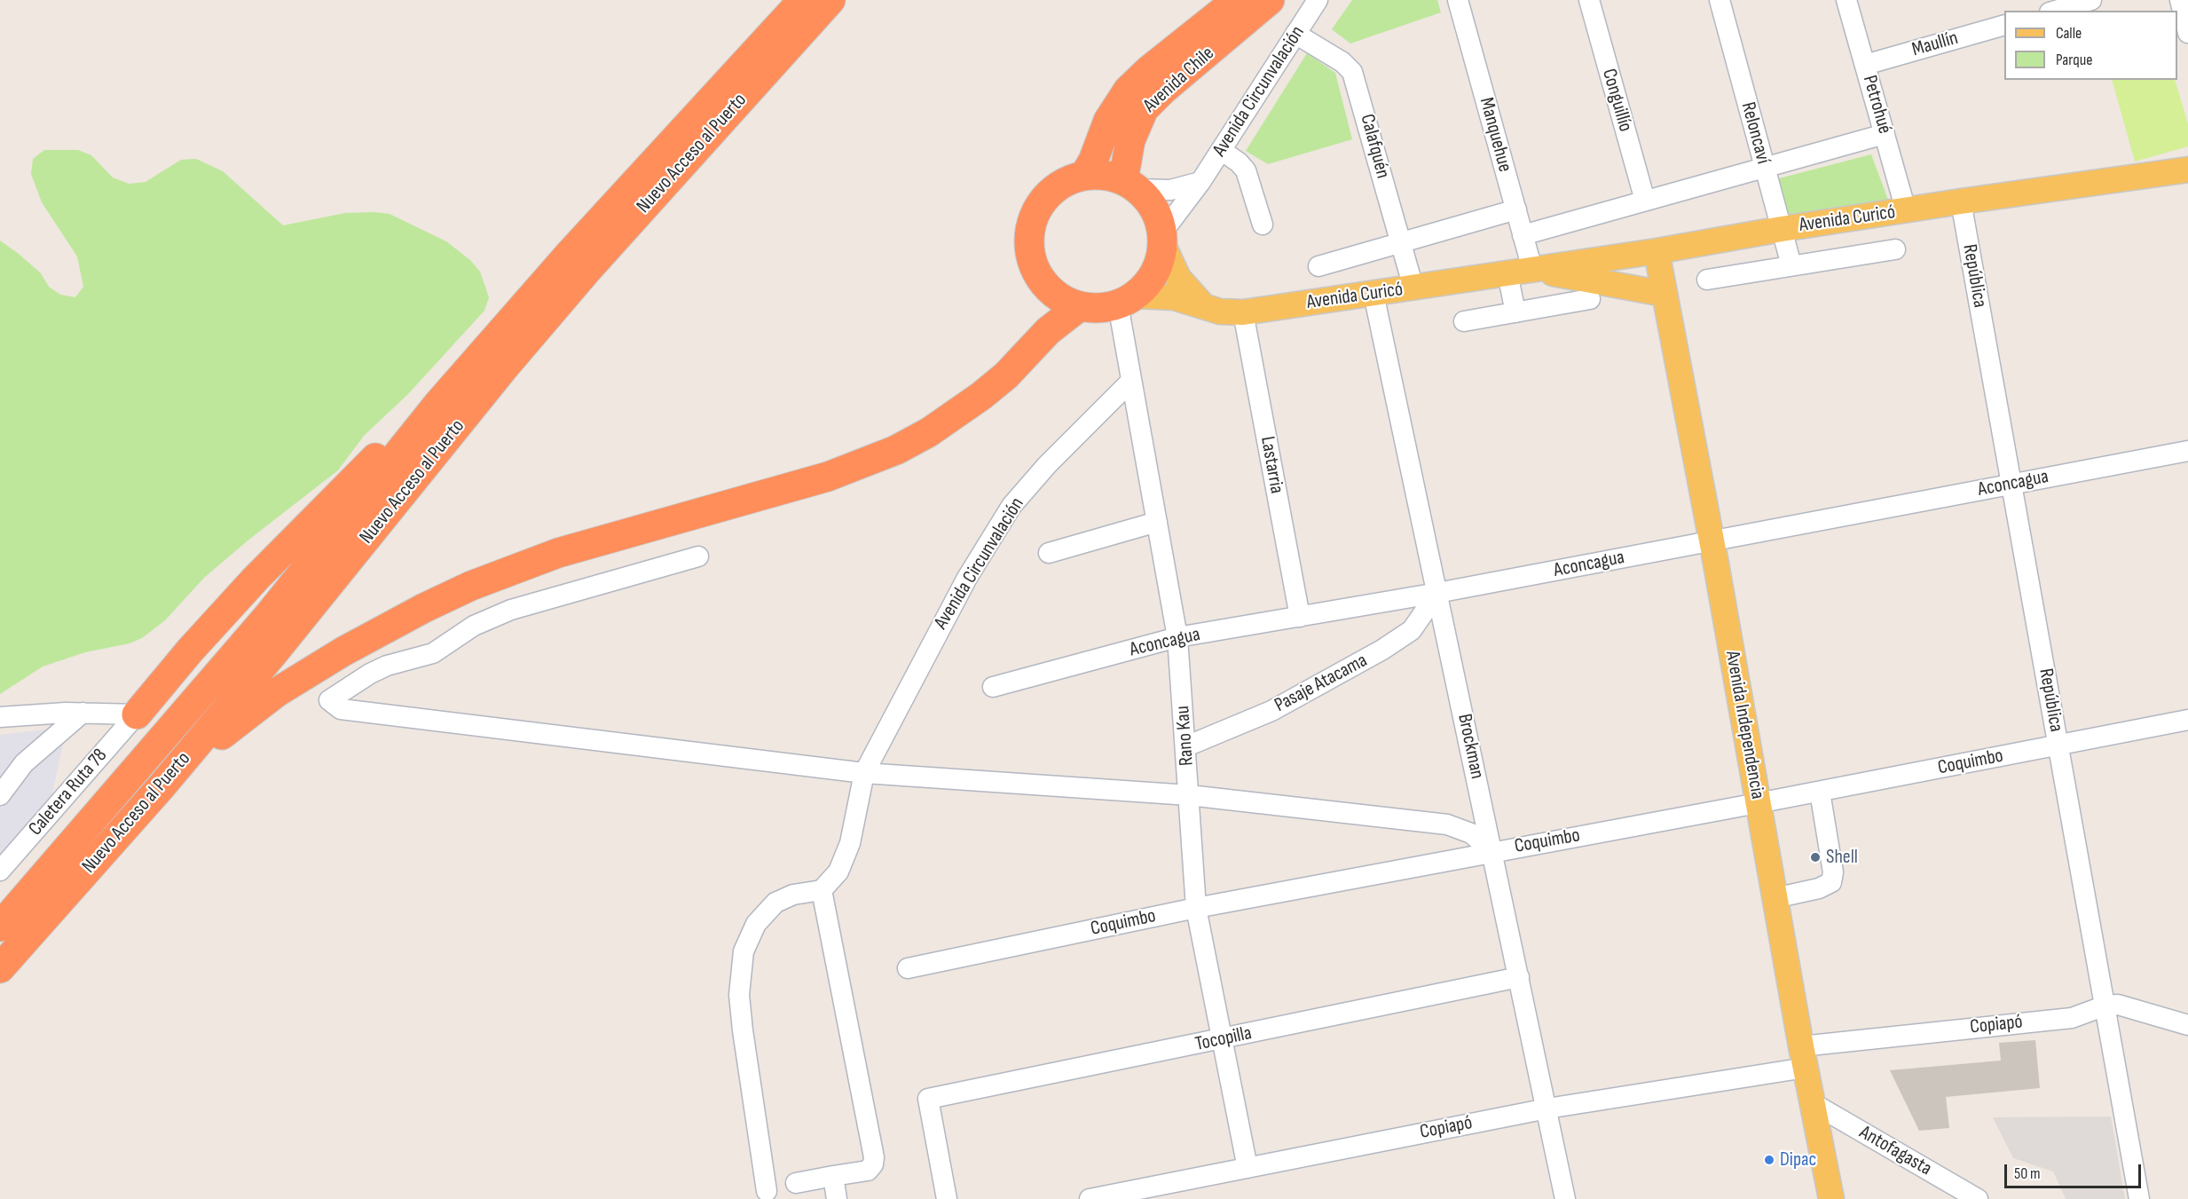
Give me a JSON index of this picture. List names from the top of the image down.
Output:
{
  "streets": {
    "highway": ["Avenida Chile", "Nuevo Acceso al Puerto"],
    "main road": ["Avenida Curicó", "Avenida Independencia"],
    "street": [
      "Maullín",
      "Avenida Circunvalación",
      "Conguillío",
      "Petrohué",
      "Reloncaví",
      "Manquehue",
      "Calafquén",
      "República",
      "Lastarria",
      "Aconcagua",
      "Pasaje Atacama",
      "Rano Kau",
      "Brockman",
      "Coquimbo",
      "Caletera Ruta 78",
      "Copiapó",
      "Tocopilla",
      "Antofagasta"
    ]
  },
  "crossings": [
    ["Maullín", "Petrohué"],
    ["Avenida Chile", "Avenida Circunvalación"],
    ["Avenida Chile", "Avenida Curicó"],
    ["Avenida Chile", "Rano Kau"],
    ["Avenida Circunvalación", "Calafquén"],
    ["Avenida Circunvalación", "Avenida Curicó"],
    ["Avenida Circunvalación", "Rano Kau"],
    ["Petrohué", "Avenida Curicó"],
    ["Reloncaví", "Avenida Curicó"],
    ["Manquehue", "Avenida Curicó"],
    ["Calafquén", "Avenida Curicó"],
    ["Avenida Curicó", "República"],
    ["Avenida Curicó", "Lastarria"],
    ["Avenida Curicó", "Avenida Independencia"],
    ["Avenida Curicó", "Rano Kau"],
    ["Avenida Curicó", "Brockman"],
    ["República", "Aconcagua"],
    ["República", "Coquimbo"],
    ["República", "Copiapó"],
    ["Lastarria", "Aconcagua"],
    ["Aconcagua", "Pasaje Atacama"],
    ["Aconcagua", "Avenida Independencia"],
    ["Aconcagua", "Rano Kau"],
    ["Aconcagua", "Brockman"],
    ["Pasaje Atacama", "Rano Kau"],
    ["Pasaje Atacama", "Brockman"],
    ["Avenida Independencia", "Coquimbo"],
    ["Avenida Independencia", "Copiapó"],
    ["Avenida Independencia", "Antofagasta"],
    ["Rano Kau", "Coquimbo"],
    ["Rano Kau", "Copiapó"],
    ["Rano Kau", "Tocopilla"],
    ["Brockman", "Coquimbo"],
    ["Brockman", "Copiapó"],
    ["Brockman", "Tocopilla"]
  ],
  "places": ["Shell", "Dipac"],
  "legend": ["Calle", "Parque"],
  "scale_bar": "50 m"
}
